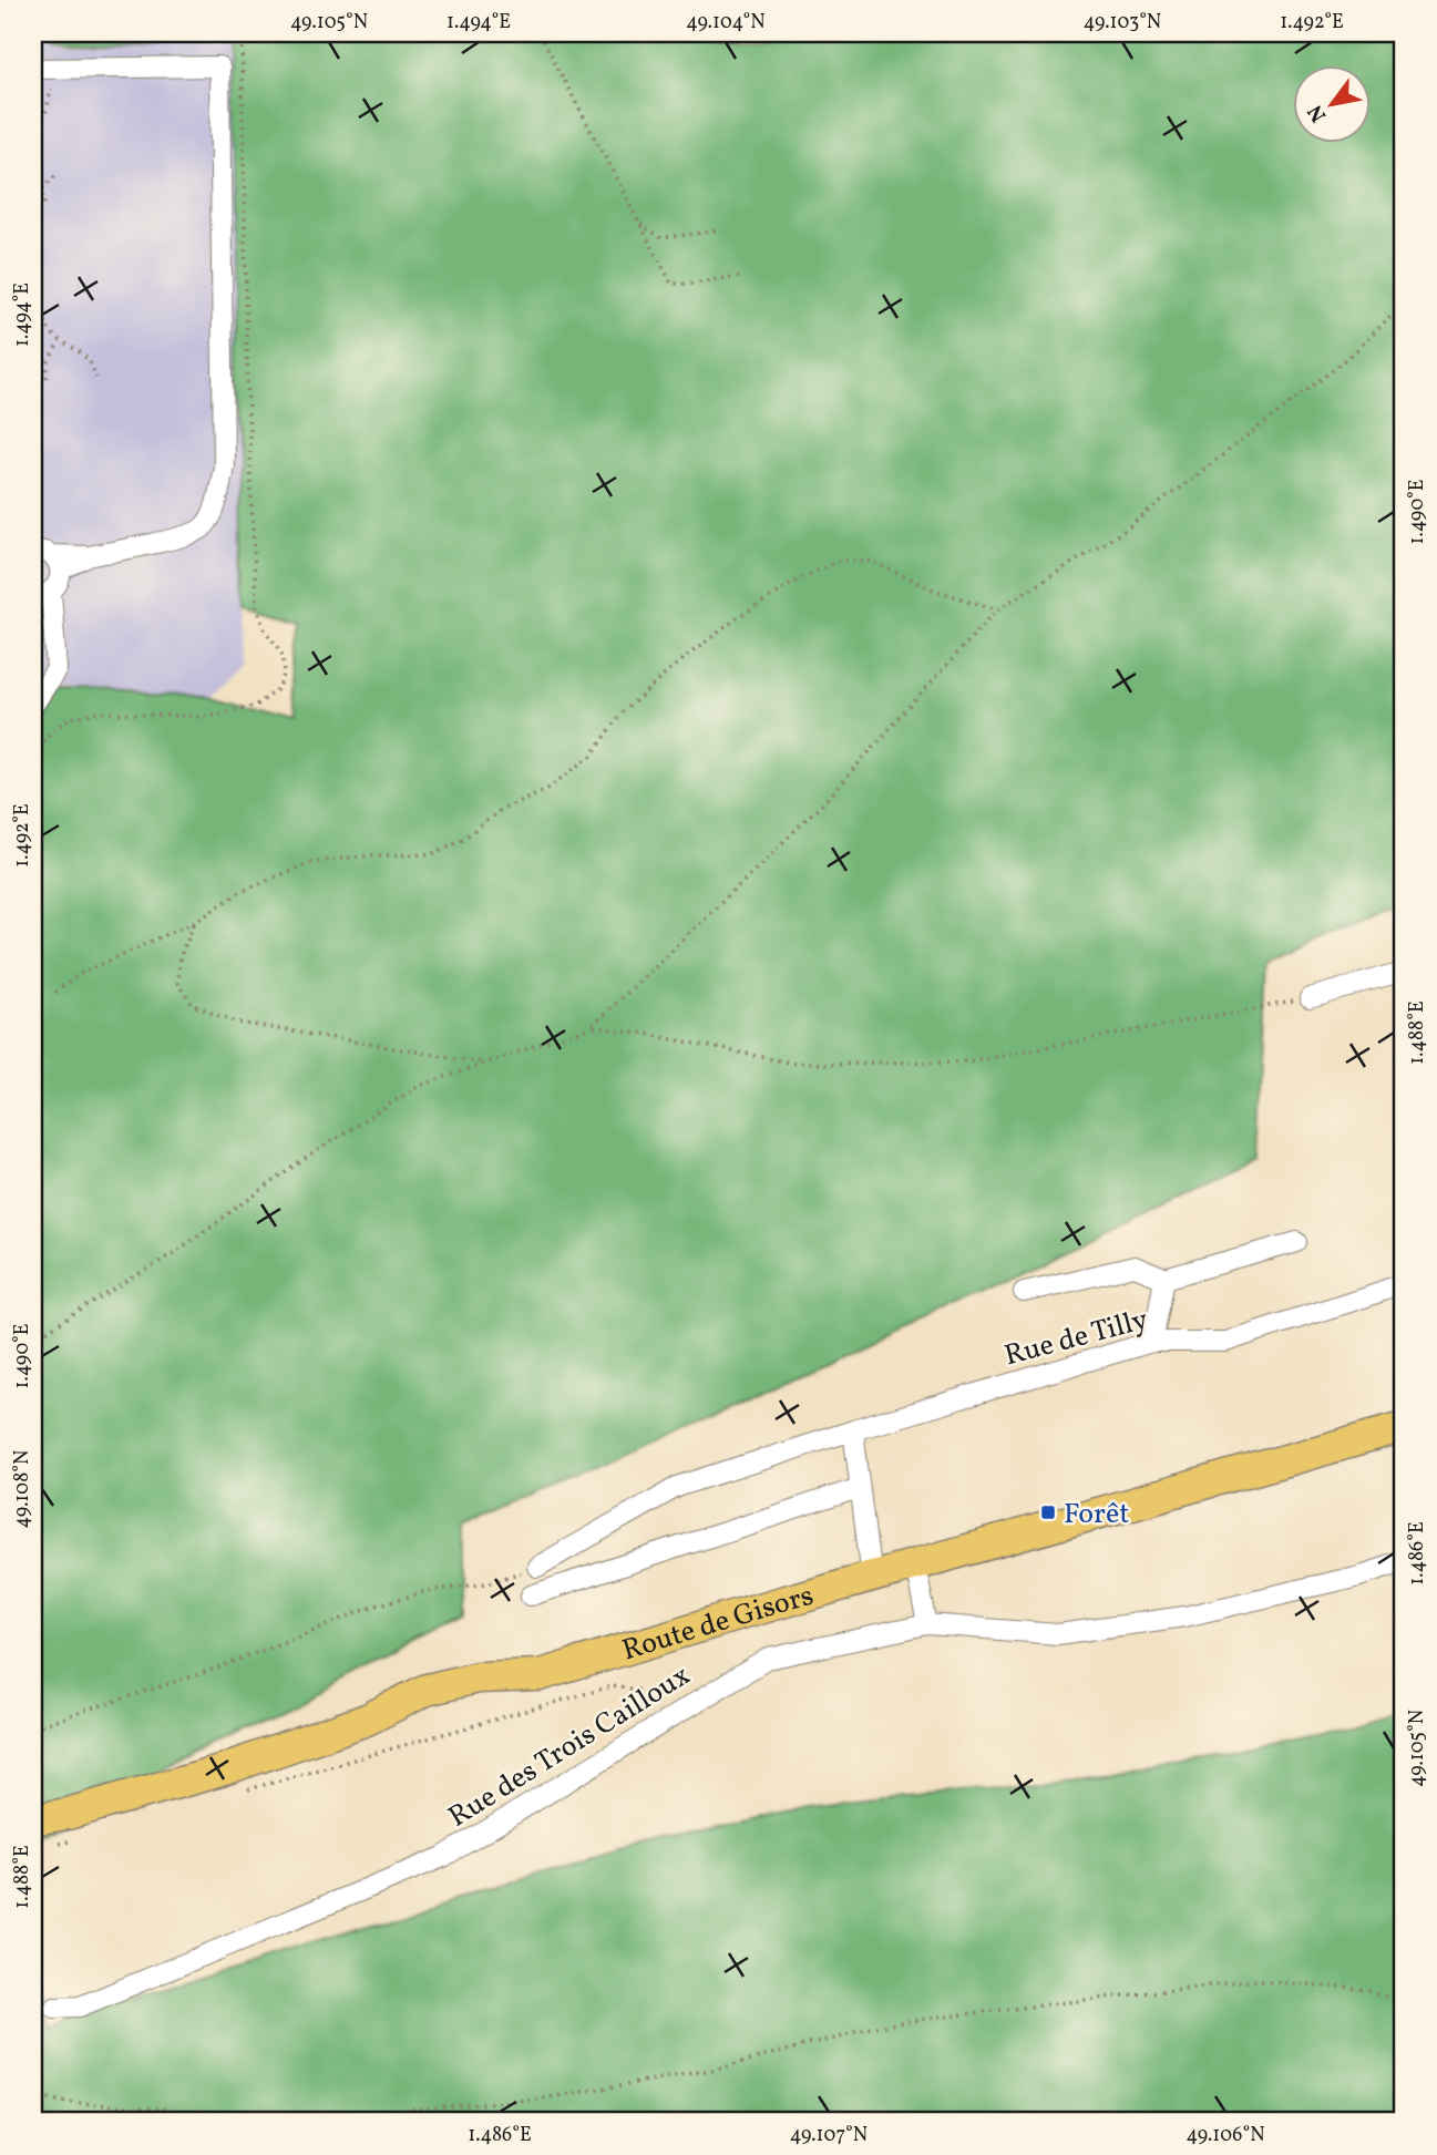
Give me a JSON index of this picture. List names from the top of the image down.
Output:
{
  "streets": {
    "main road": ["Route de Gisors"],
    "street": ["Rue de Tilly", "Rue des Trois Cailloux"]
  },
  "places": {
    "transit": ["Forêt"]
  },
  "north": "bottom left",
  "coordinates": [
    "49.105°N",
    "1.494°E",
    "49.104°N",
    "49.103°N",
    "1.492°E",
    "1.490°E",
    "1.488°E",
    "49.108°N",
    "1.486°E",
    "49.107°N",
    "49.106°N"
  ]
}
